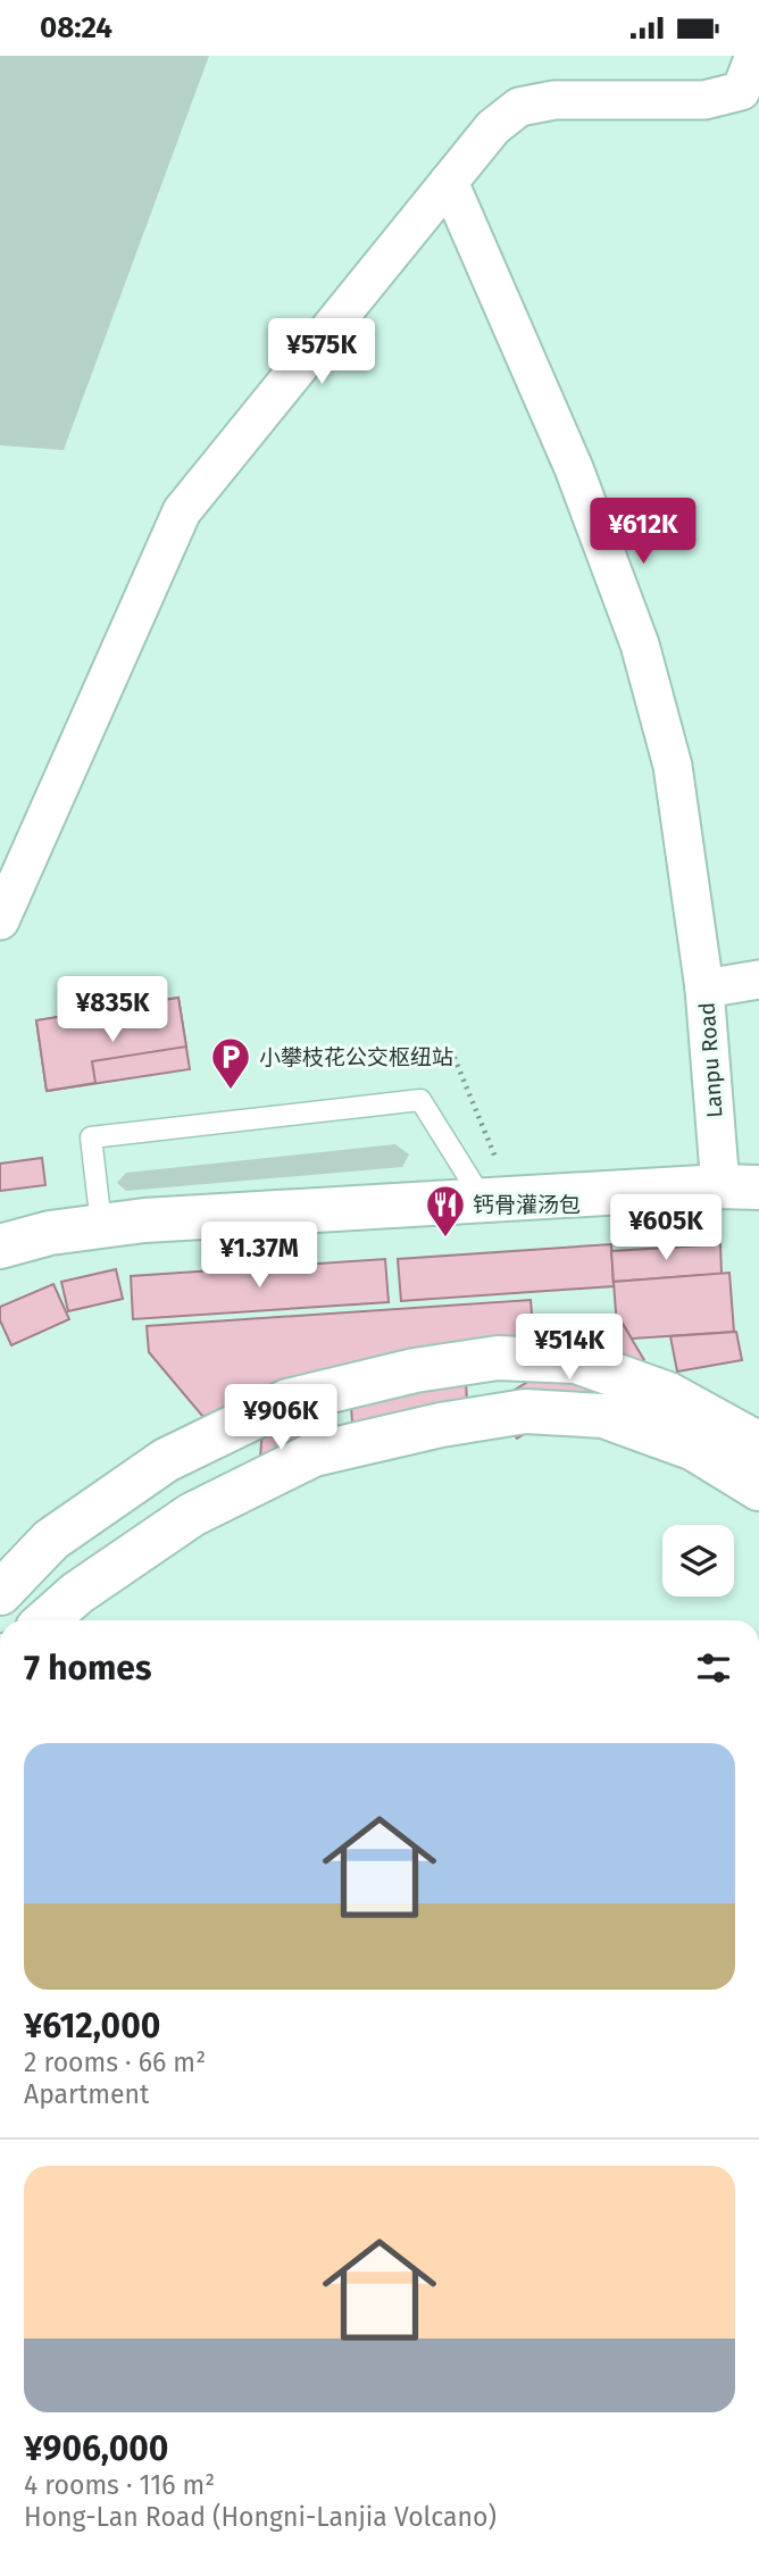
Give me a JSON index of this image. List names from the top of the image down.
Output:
{
  "streets": {
    "street": ["Lanpu Road"]
  },
  "places": {
    "parking": ["小攀枝花公交枢纽站"],
    "restaurant": ["钙骨灌汤包"]
  },
  "page": {
    "status": "08:24",
    "price": [
      "¥575K",
      "¥612K",
      "¥835K",
      "¥605K",
      "¥1.37M",
      "¥514K",
      "¥906K"
    ],
    "heading": "7 homes",
    "list": [
      {
        "name": "¥612,000",
        "note": "2 rooms · 66 m² · Apartment"
      },
      {
        "name": "¥906,000",
        "note": "4 rooms · 116 m² · Hong-Lan Road (Hongni-Lanjia Volcano)"
      }
    ]
  }
}
